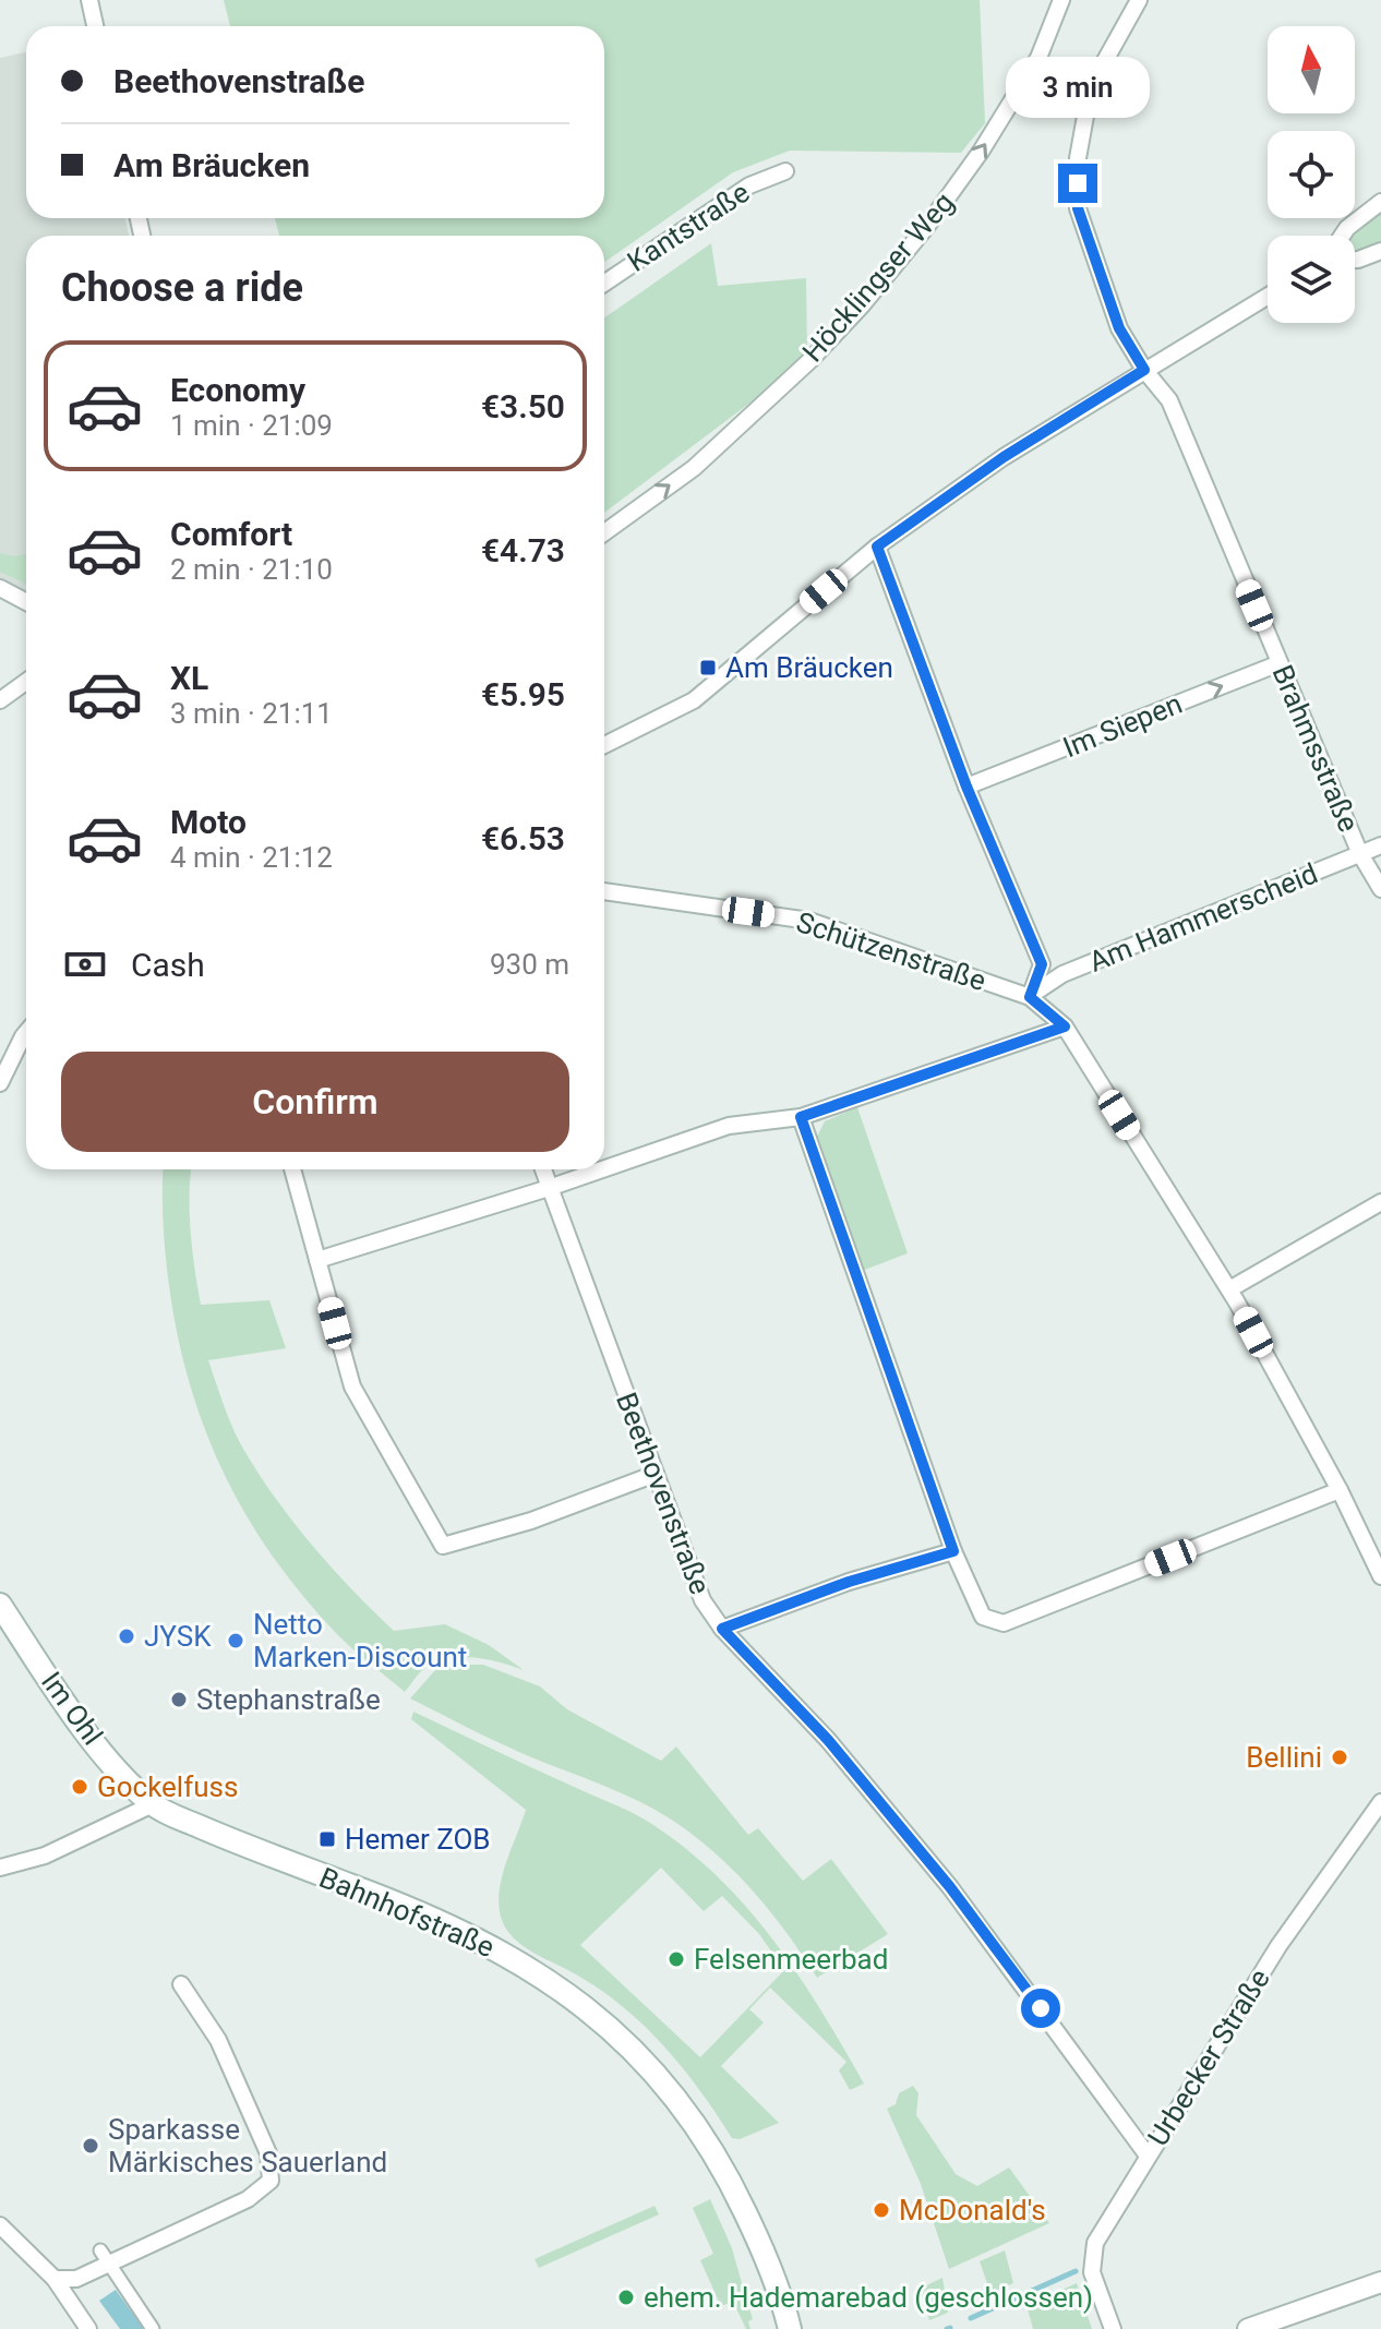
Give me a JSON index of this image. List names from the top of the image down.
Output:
{
  "streets": {
    "main road": ["Im Ohl", "Bahnhofstraße"],
    "street": [
      "Kantstraße",
      "Höcklingser Weg",
      "Im Siepen",
      "Brahmsstraße",
      "Am Hammerscheid",
      "Schützenstraße",
      "Beethovenstraße",
      "Urbecker Straße"
    ]
  },
  "crossings": [
    ["Im Siepen", "Brahmsstraße"],
    ["Brahmsstraße", "Am Hammerscheid"],
    ["Am Hammerscheid", "Schützenstraße"],
    ["Beethovenstraße", "Urbecker Straße"],
    ["Im Ohl", "Bahnhofstraße"]
  ],
  "one_way": ["Höcklingser Weg", "Im Siepen"],
  "places": {
    "transit": ["Am Bräucken", "Hemer ZOB"],
    "other": [
      "JYSK",
      "Netto Marken-Discount",
      "Stephanstraße",
      "Bellini",
      "Gockelfuss",
      "Felsenmeerbad",
      "Sparkasse Märkisches Sauerland",
      "McDonald's",
      "ehem. Hademarebad (geschlossen)"
    ]
  },
  "north": "top",
  "page": {
    "banner": ["Beethovenstraße", "Am Bräucken"],
    "bubble": "3 min",
    "heading": "Choose a ride",
    "list": [
      {
        "name": "Economy",
        "note": "1 min · 21:09",
        "value": "€3.50"
      },
      {
        "name": "Comfort",
        "note": "2 min · 21:10",
        "value": "€4.73"
      },
      {
        "name": "XL",
        "note": "3 min · 21:11",
        "value": "€5.95"
      },
      {
        "name": "Moto",
        "note": "4 min · 21:12",
        "value": "€6.53"
      }
    ],
    "pay": ["Cash", "930 m"],
    "buttons": "Confirm"
  }
}
